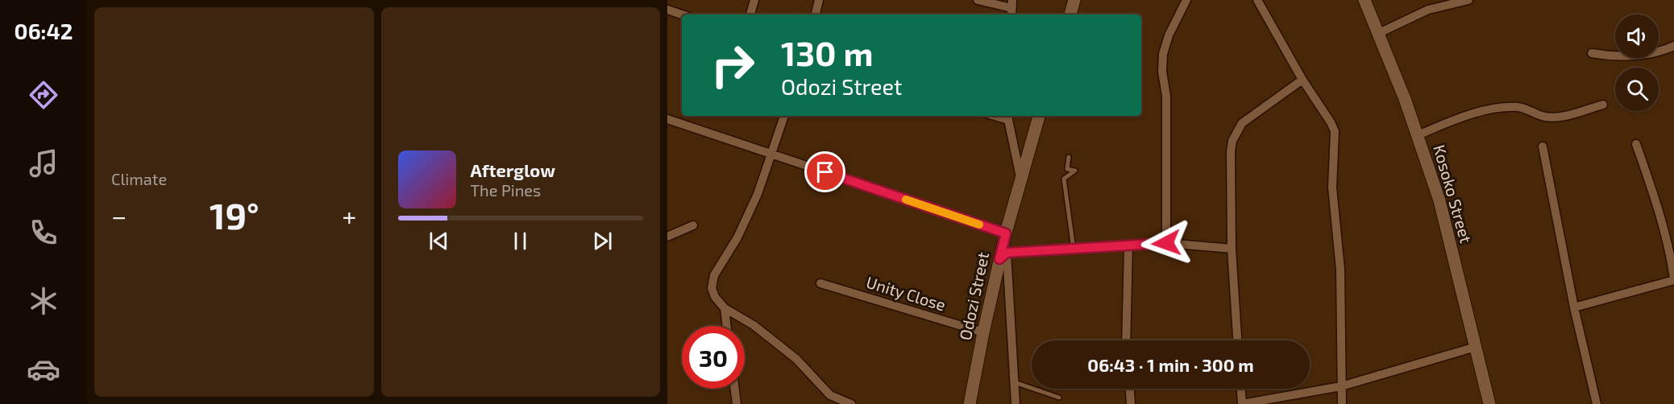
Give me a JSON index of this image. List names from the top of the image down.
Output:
{
  "streets": {
    "street": ["Kosoko Street", "Unity Close", "Odozi Street"]
  },
  "crossings": [
    ["Unity Close", "Odozi Street"]
  ],
  "page": {
    "tabs": "06:42",
    "tile": "Climate",
    "turn": ["130 m", "Odozi Street"],
    "song": ["Afterglow", "The Pines"],
    "heat": ["−", "19°", "+"],
    "limit": "30",
    "trip": "06:43 · 1 min · 300 m"
  }
}
